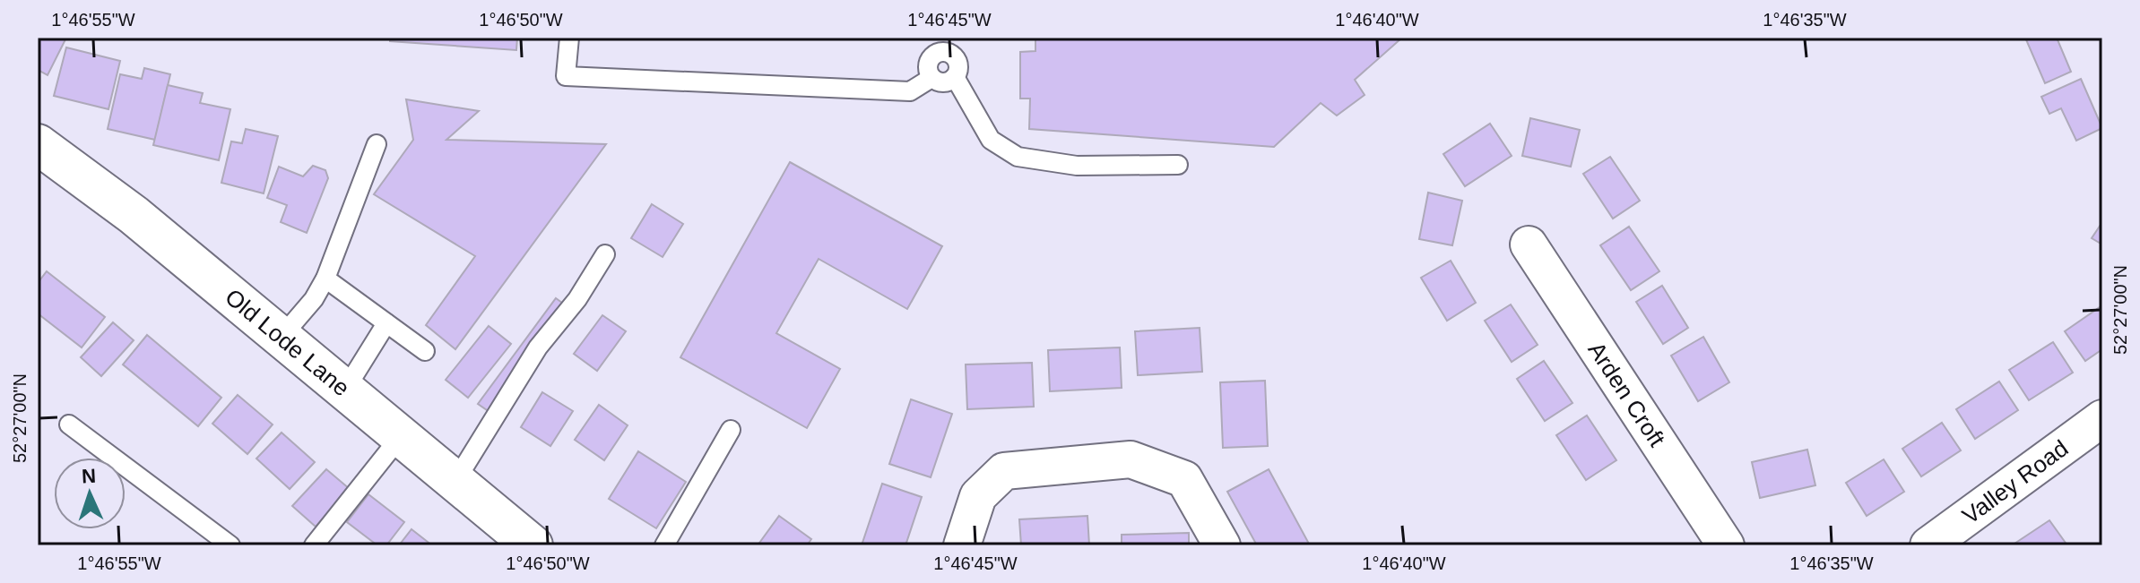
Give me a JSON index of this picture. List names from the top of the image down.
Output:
{
  "streets": {
    "street": ["Old Lode Lane", "Arden Croft", "Valley Road"]
  },
  "north": "top",
  "coordinates": [
    "1°46'55\"W",
    "1°46'50\"W",
    "1°46'45\"W",
    "1°46'40\"W",
    "1°46'35\"W",
    "52°27'00\"N"
  ]
}
